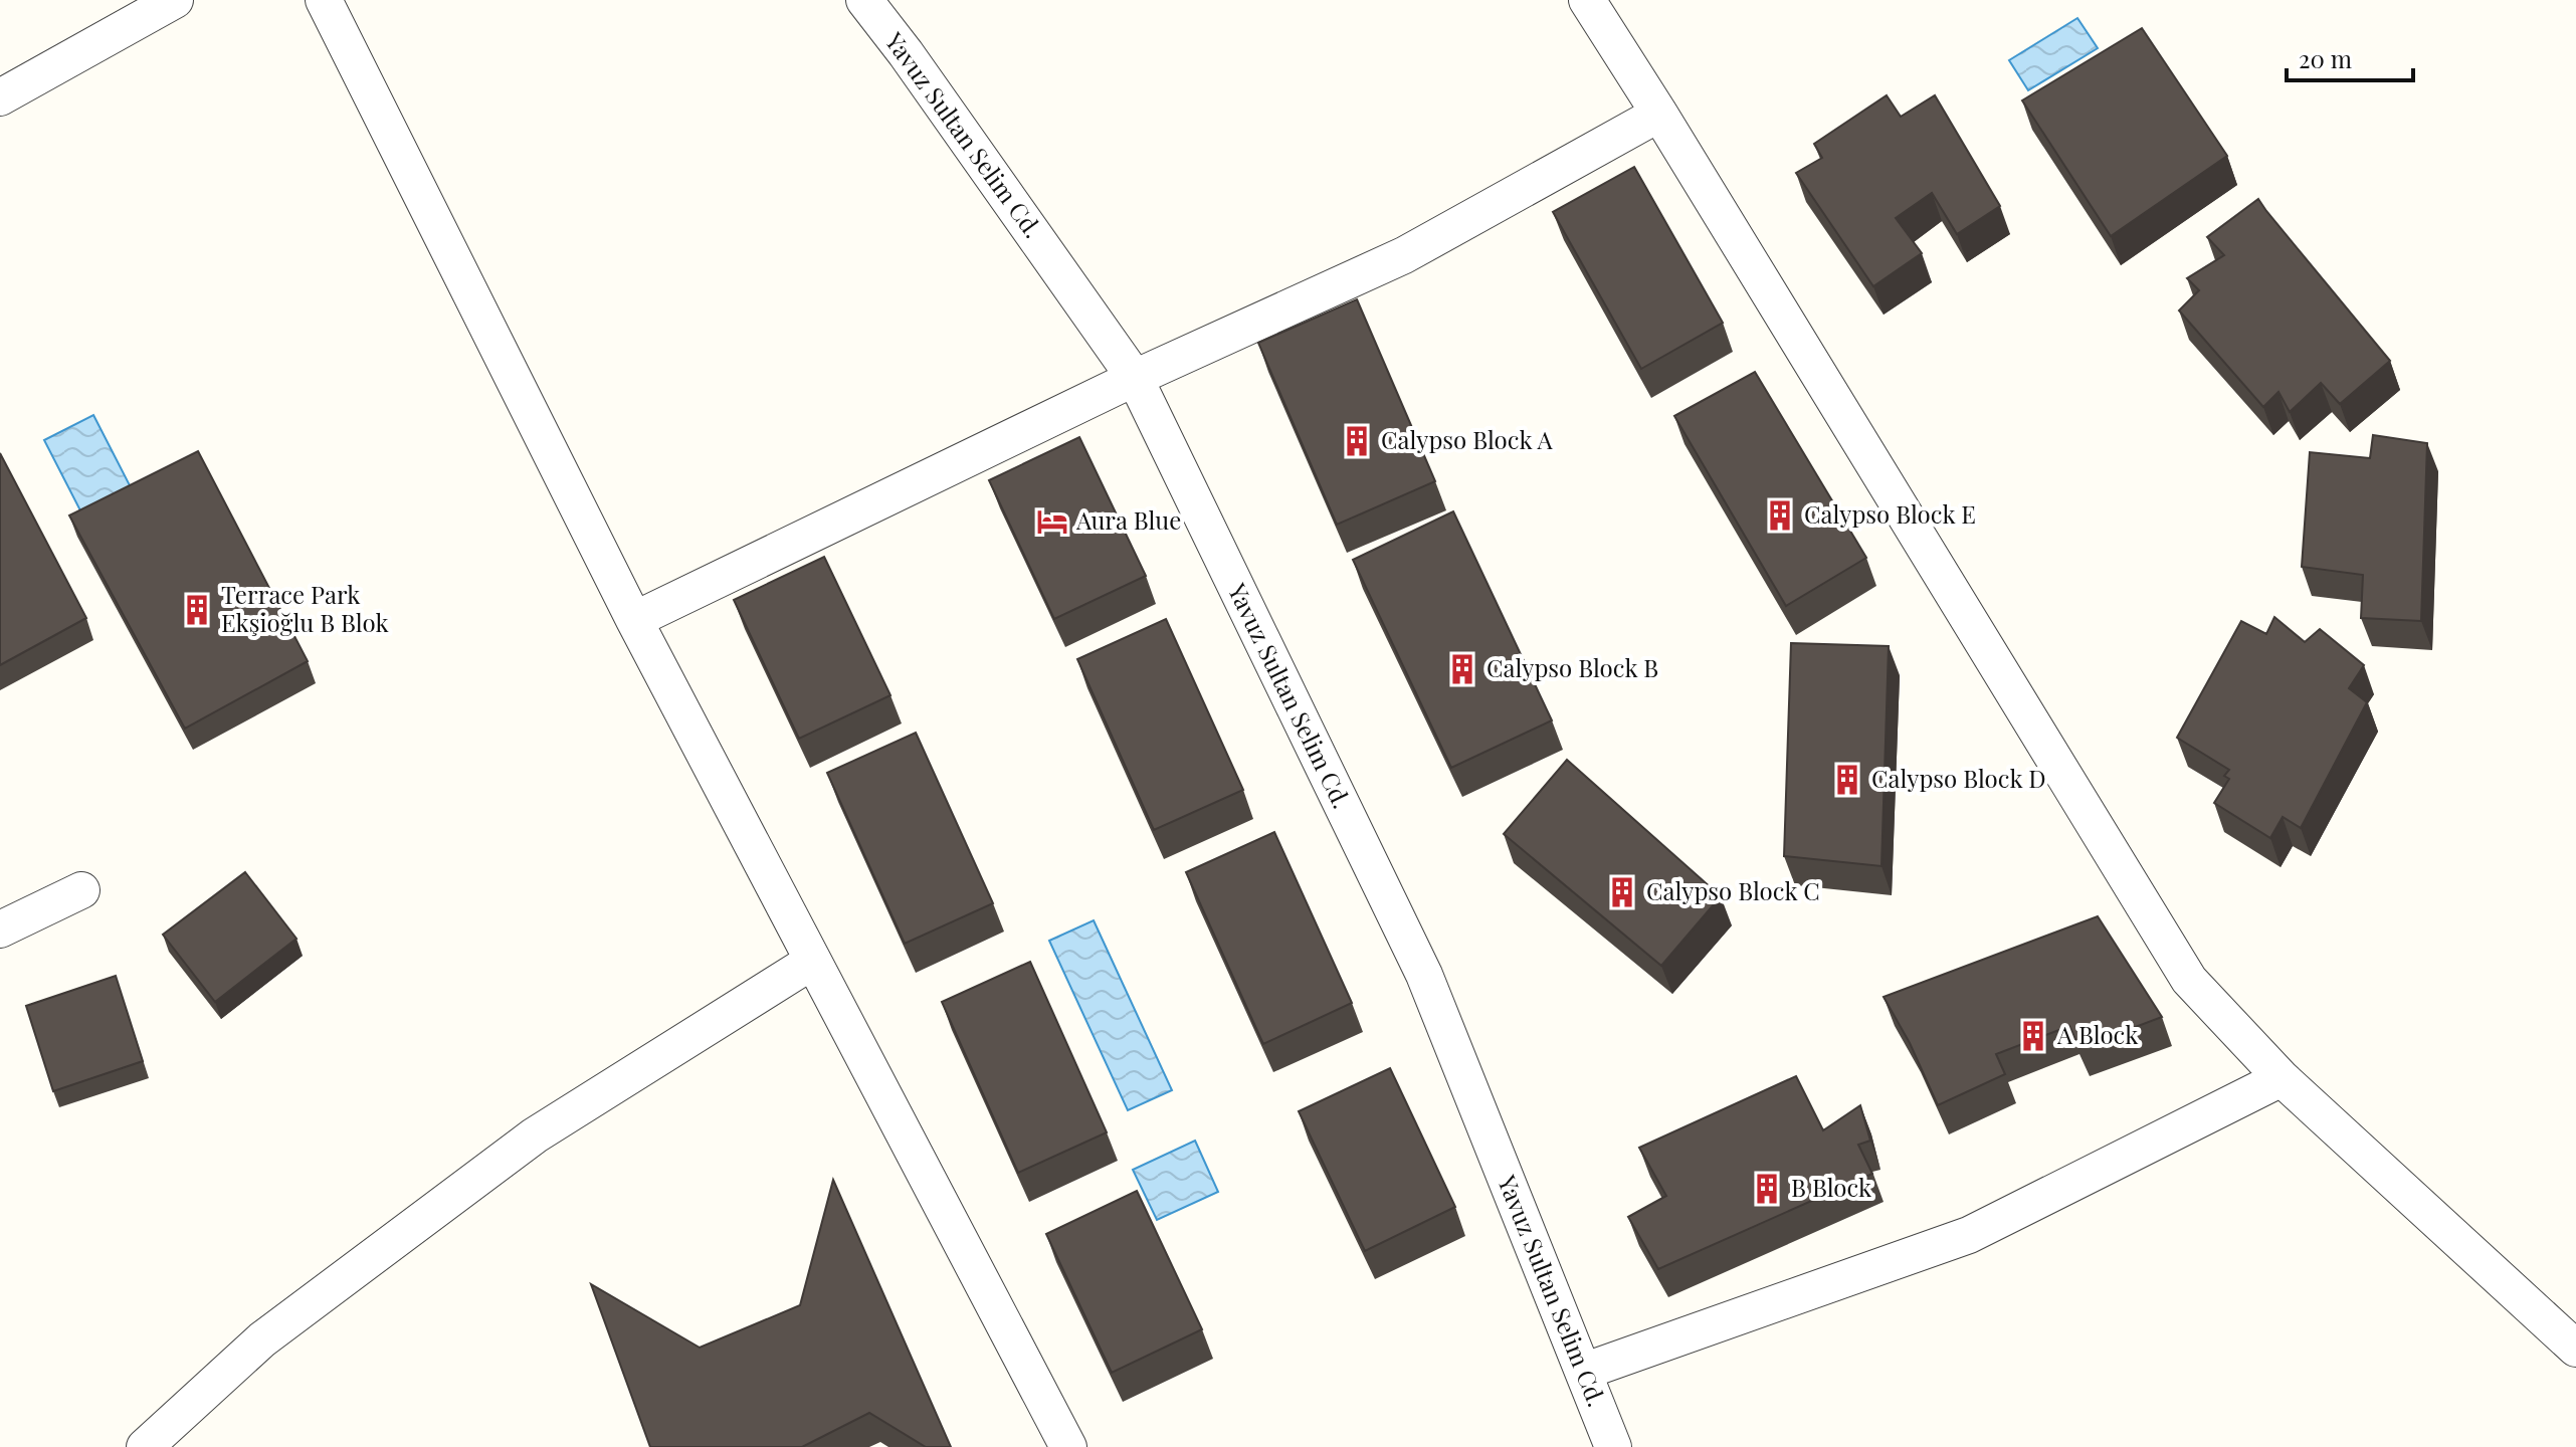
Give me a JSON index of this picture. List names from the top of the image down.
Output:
{
  "streets": {
    "street": ["Yavuz Sultan Selim Cd."]
  },
  "places": {
    "building": [
      "Calypso Block A",
      "Calypso Block E",
      "Terrace Park Ekşioğlu B Blok",
      "Calypso Block B",
      "Calypso Block D",
      "Calypso Block C",
      "A Block",
      "B Block"
    ],
    "hotel": ["Aura Blue"]
  },
  "scale_bar": "20 m"
}
